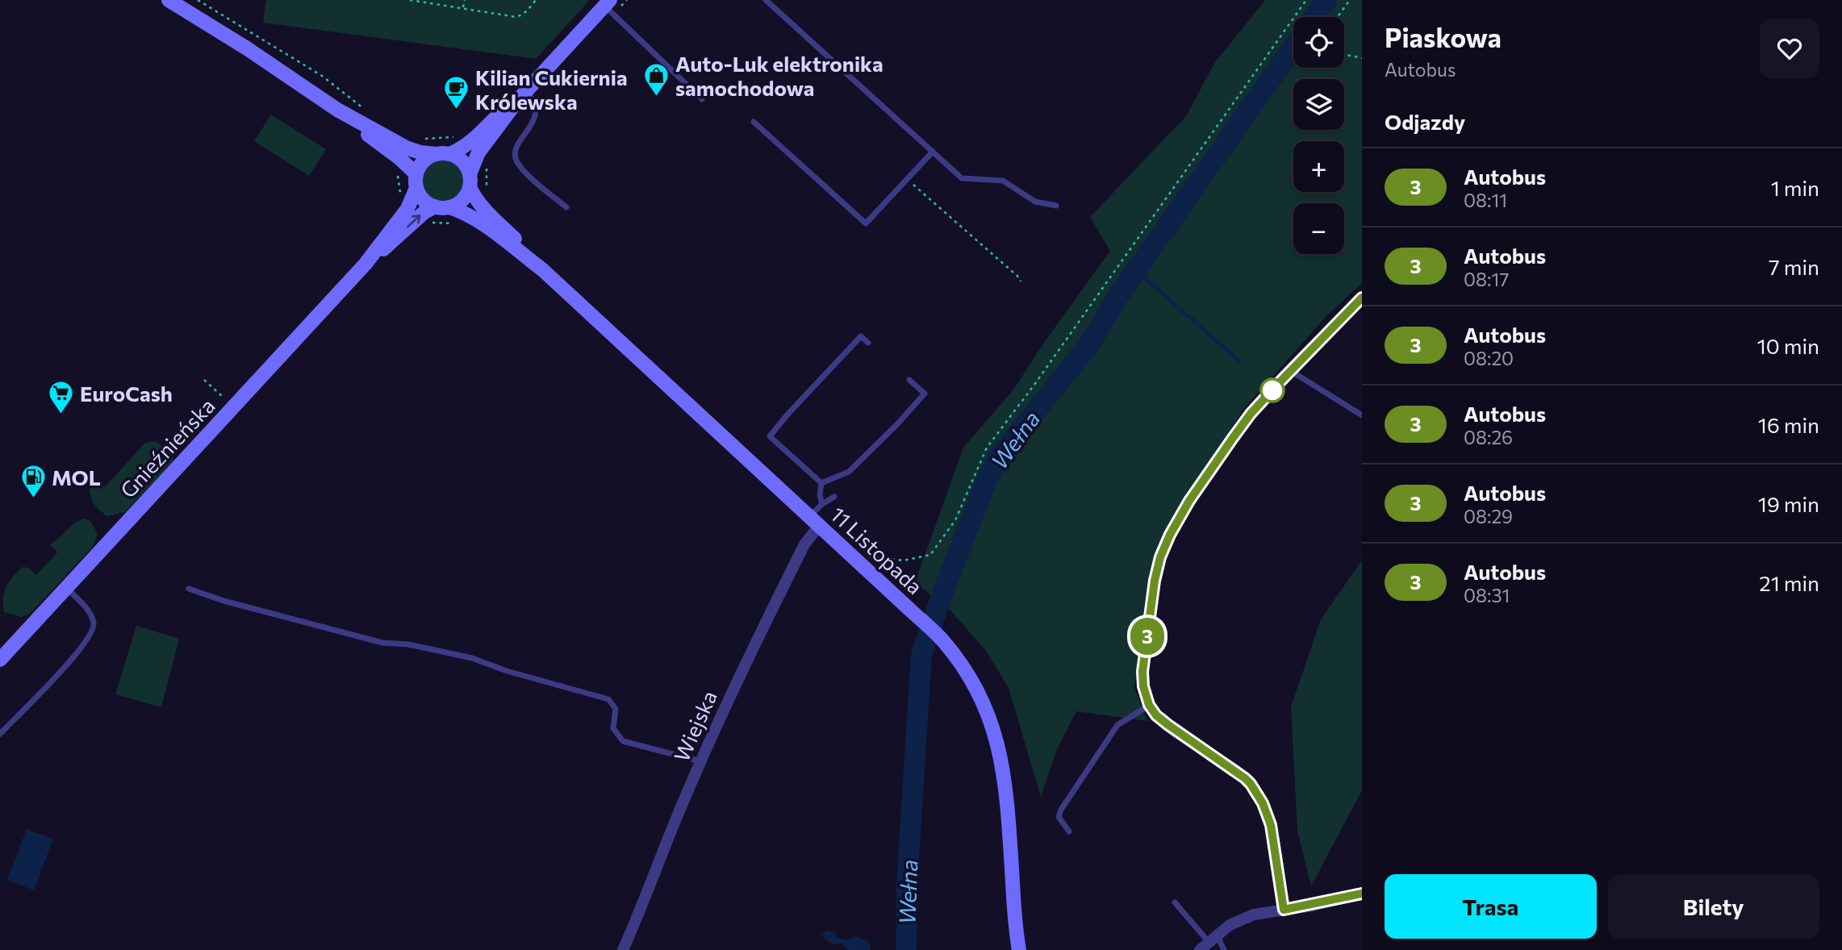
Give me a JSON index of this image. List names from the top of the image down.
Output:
{
  "streets": {
    "main road": ["Gnieźnieńska", "11 Listopada"],
    "street": ["Wiejska"]
  },
  "crossings": [
    ["Gnieźnieńska", "11 Listopada"],
    ["11 Listopada", "Wiejska"]
  ],
  "water": ["Wełna"],
  "places": {
    "shop": ["Auto-Luk elektronika samochodowa"],
    "cafe": ["Kilian Cukiernia Królewska"],
    "supermarket": ["EuroCash"],
    "fuel station": ["MOL"]
  },
  "lines": ["bus line 3"],
  "page": {
    "on_map": "3",
    "heading": [
      ["Piaskowa", "Autobus"],
      "Odjazdy"
    ],
    "map_buttons": ["+", "−"],
    "list": [
      {
        "mark": "3",
        "name": "Autobus",
        "note": "08:11",
        "value": "1 min"
      },
      {
        "mark": "3",
        "name": "Autobus",
        "note": "08:17",
        "value": "7 min"
      },
      {
        "mark": "3",
        "name": "Autobus",
        "note": "08:20",
        "value": "10 min"
      },
      {
        "mark": "3",
        "name": "Autobus",
        "note": "08:26",
        "value": "16 min"
      },
      {
        "mark": "3",
        "name": "Autobus",
        "note": "08:29",
        "value": "19 min"
      },
      {
        "mark": "3",
        "name": "Autobus",
        "note": "08:31",
        "value": "21 min"
      }
    ],
    "buttons": ["Trasa", "Bilety"]
  }
}
